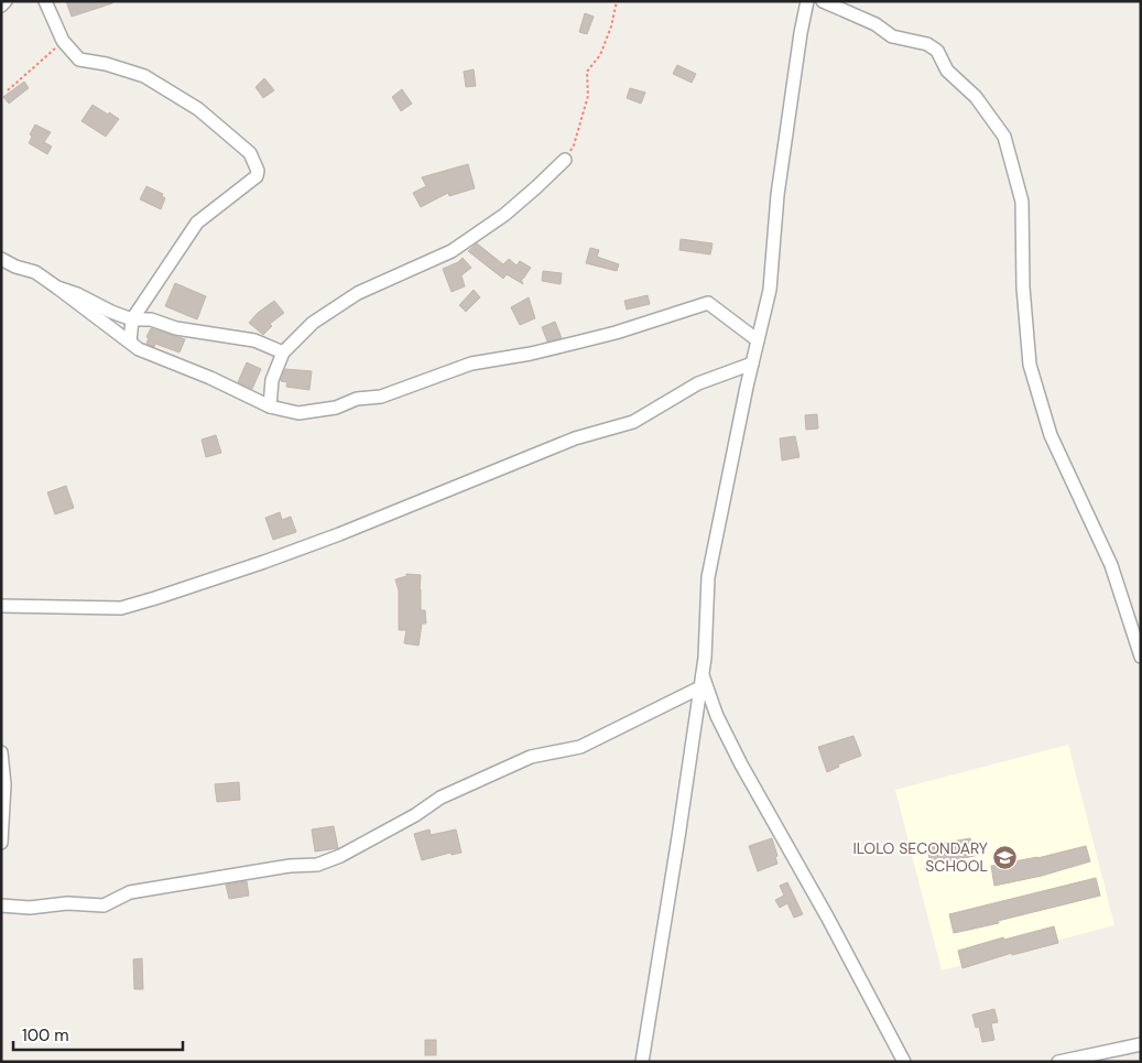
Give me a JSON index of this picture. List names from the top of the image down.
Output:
{
  "places": {
    "school or university": ["ILOLO SECONDARY SCHOOL"]
  },
  "scale_bar": "100 m"
}
